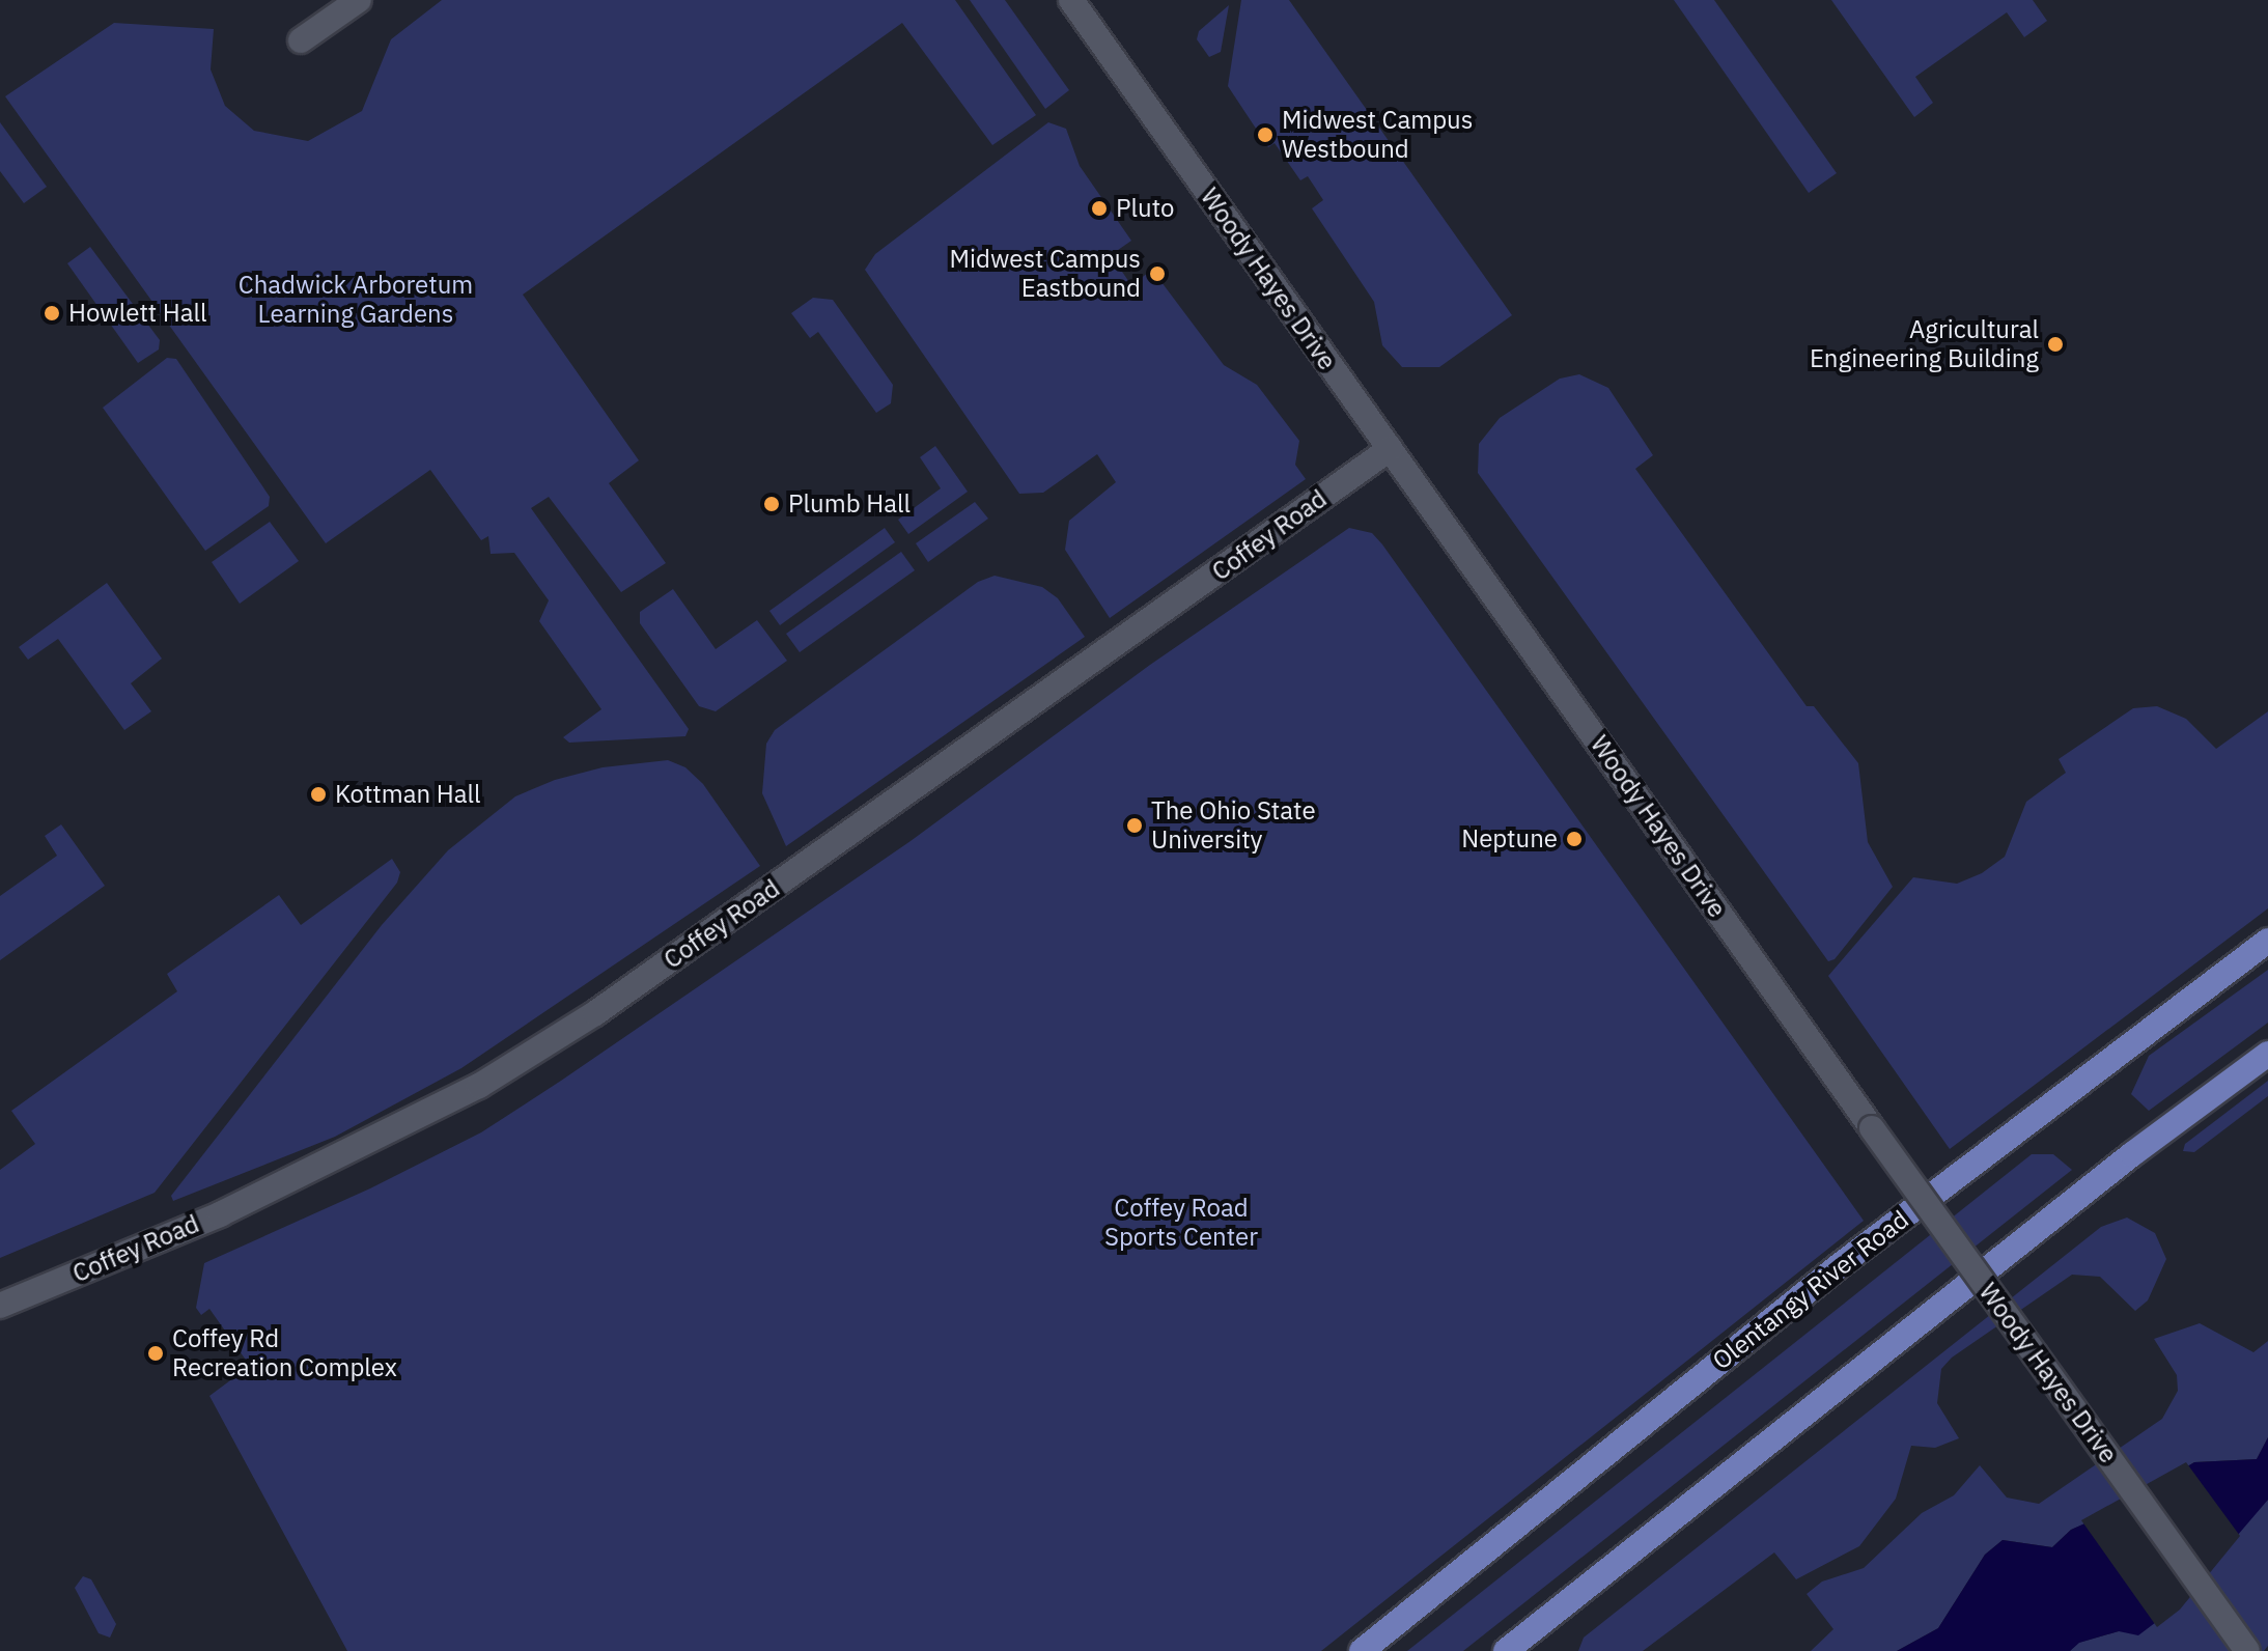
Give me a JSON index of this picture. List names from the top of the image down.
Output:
{
  "streets": {
    "main road": ["Olentangy River Road"],
    "street": ["Woody Hayes Drive", "Coffey Road"]
  },
  "crossings": [
    ["Woody Hayes Drive", "Coffey Road"]
  ],
  "parks": ["Chadwick Arboretum Learning Gardens", "Coffey Road Sports Center"],
  "places": [
    "Midwest Campus Westbound",
    "Pluto",
    "Midwest Campus Eastbound",
    "Howlett Hall",
    "Agricultural Engineering Building",
    "Plumb Hall",
    "Kottman Hall",
    "The Ohio State University",
    "Neptune",
    "Coffey Rd Recreation Complex"
  ]
}
